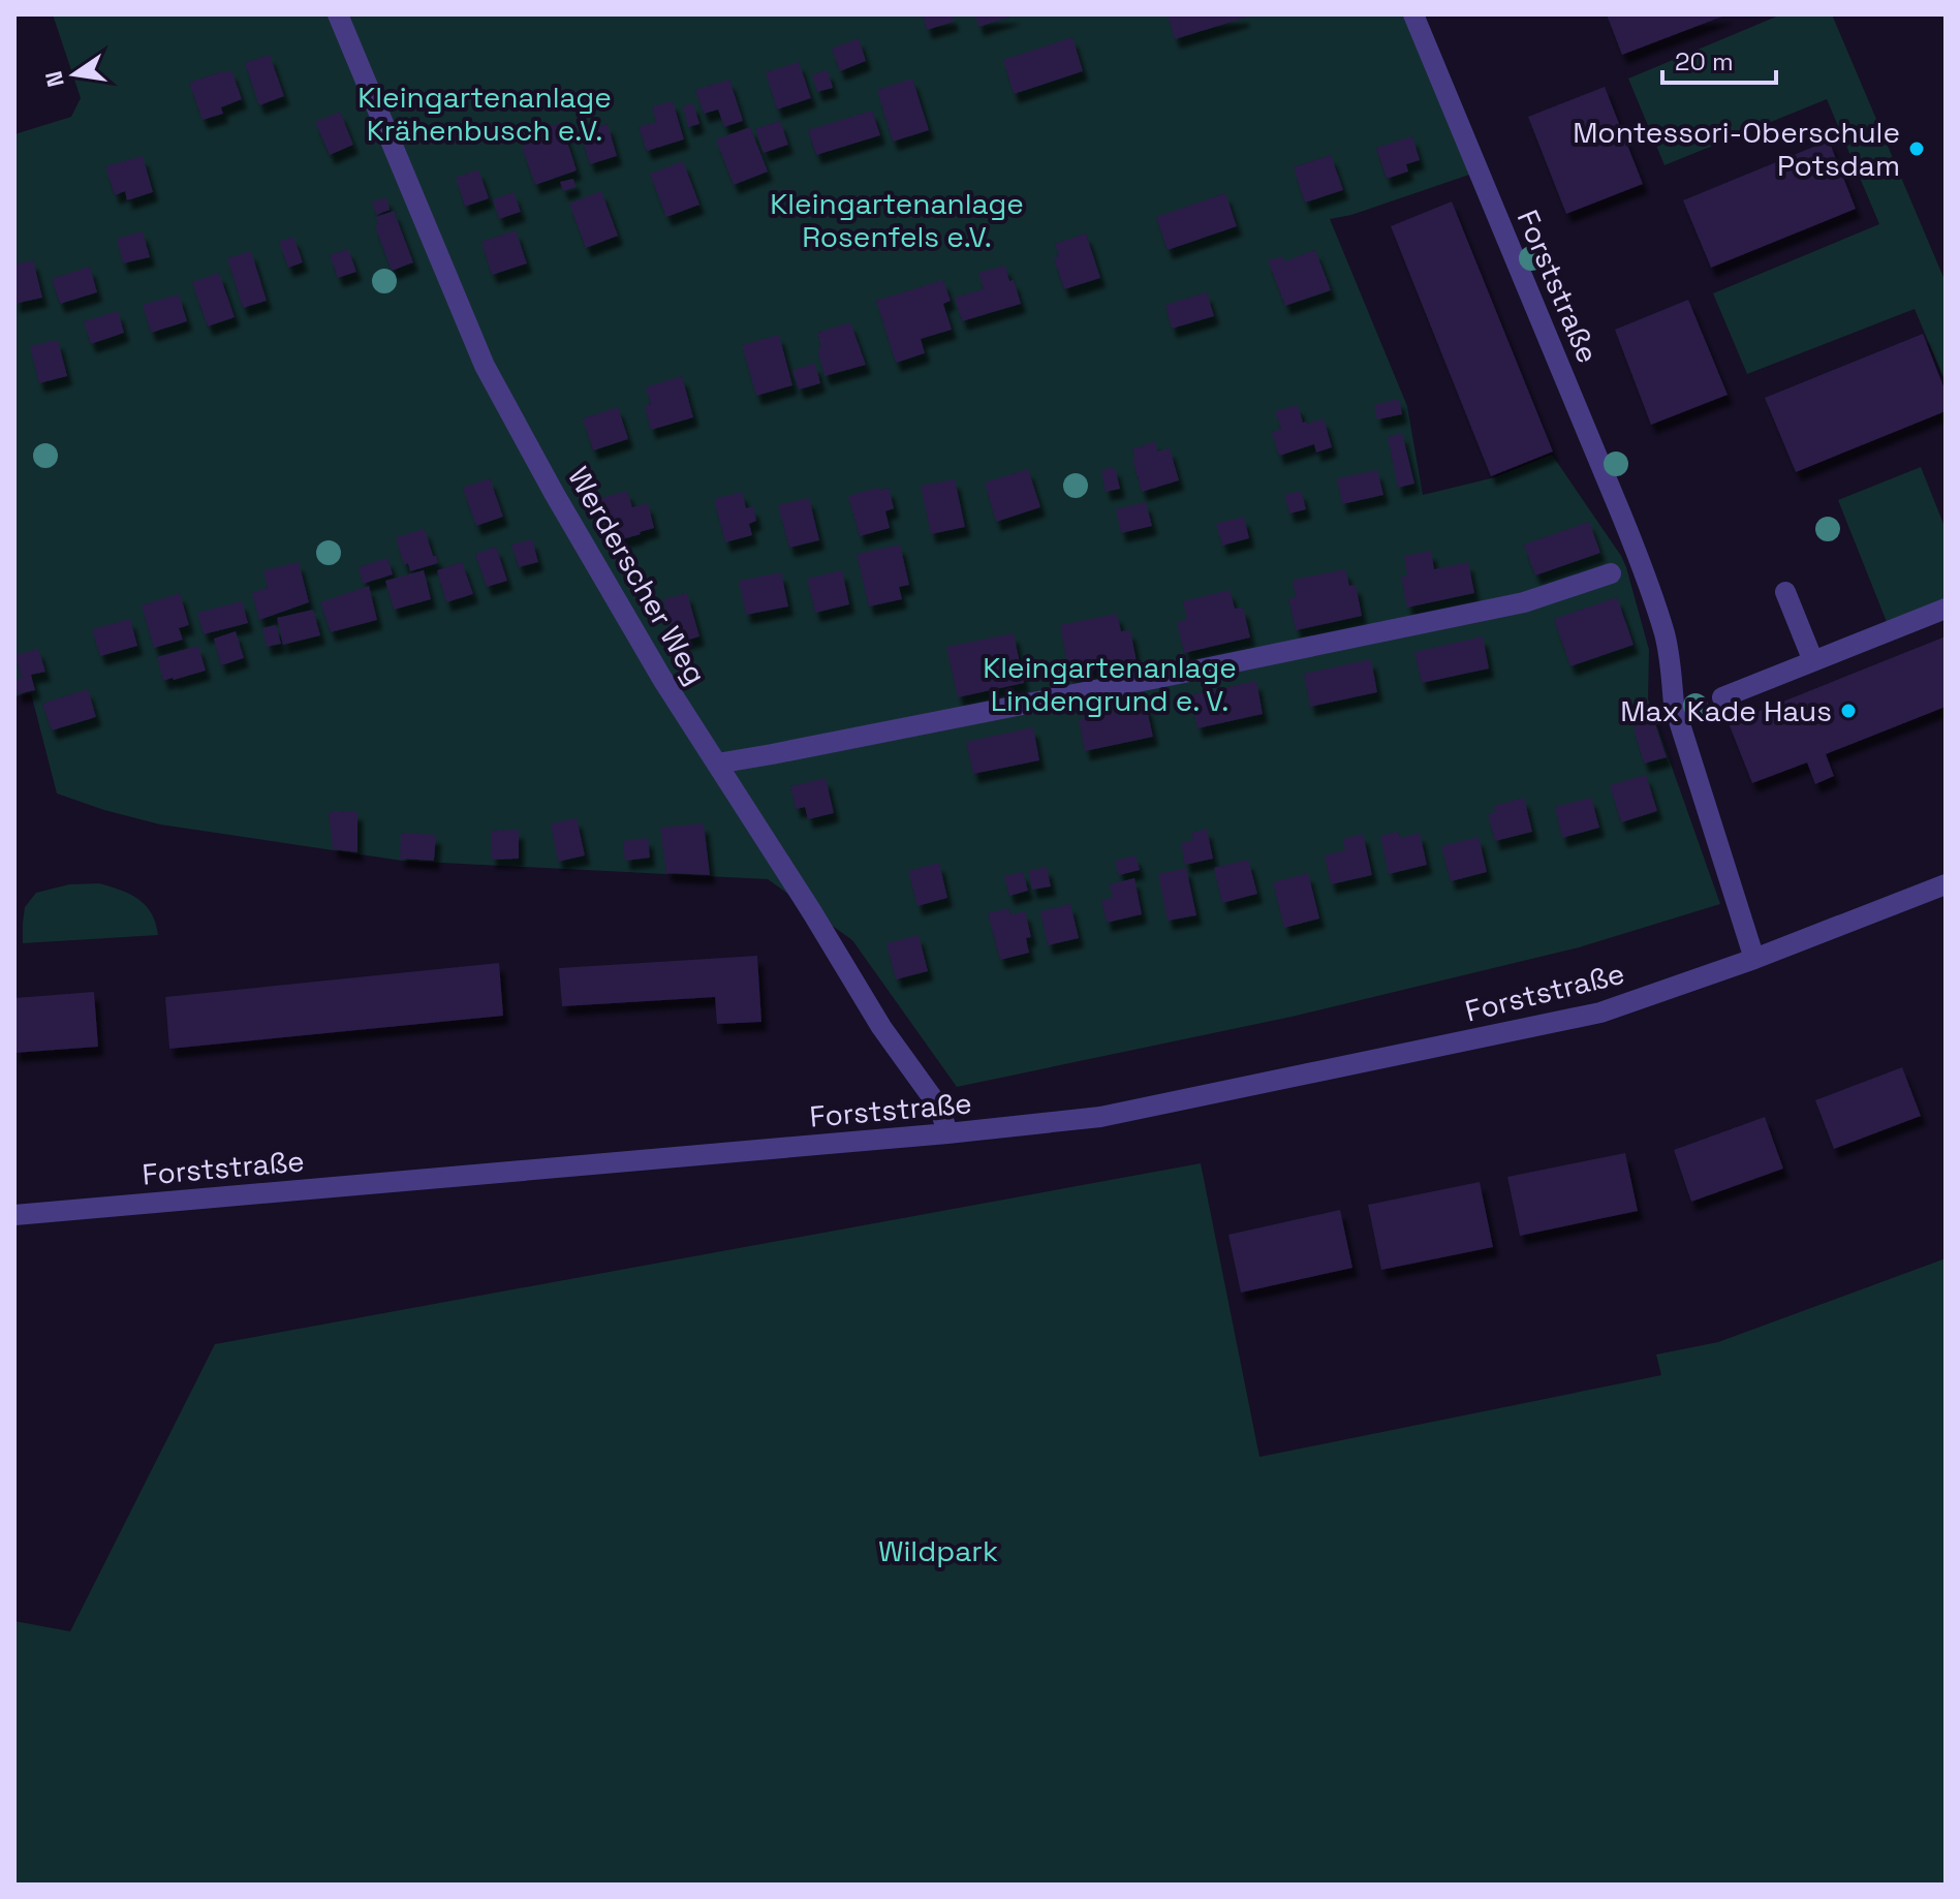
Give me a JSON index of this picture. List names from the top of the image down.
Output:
{
  "streets": {
    "street": ["Forststraße", "Werderscher Weg"]
  },
  "crossings": [
    ["Forststraße", "Werderscher Weg"]
  ],
  "parks": [
    "Kleingartenanlage Krähenbusch e.V.",
    "Kleingartenanlage Rosenfels e.V.",
    "Kleingartenanlage Lindengrund e. V.",
    "Wildpark"
  ],
  "places": ["Montessori-Oberschule Potsdam", "Max Kade Haus"],
  "scale_bar": "20 m",
  "north": "left"
}
